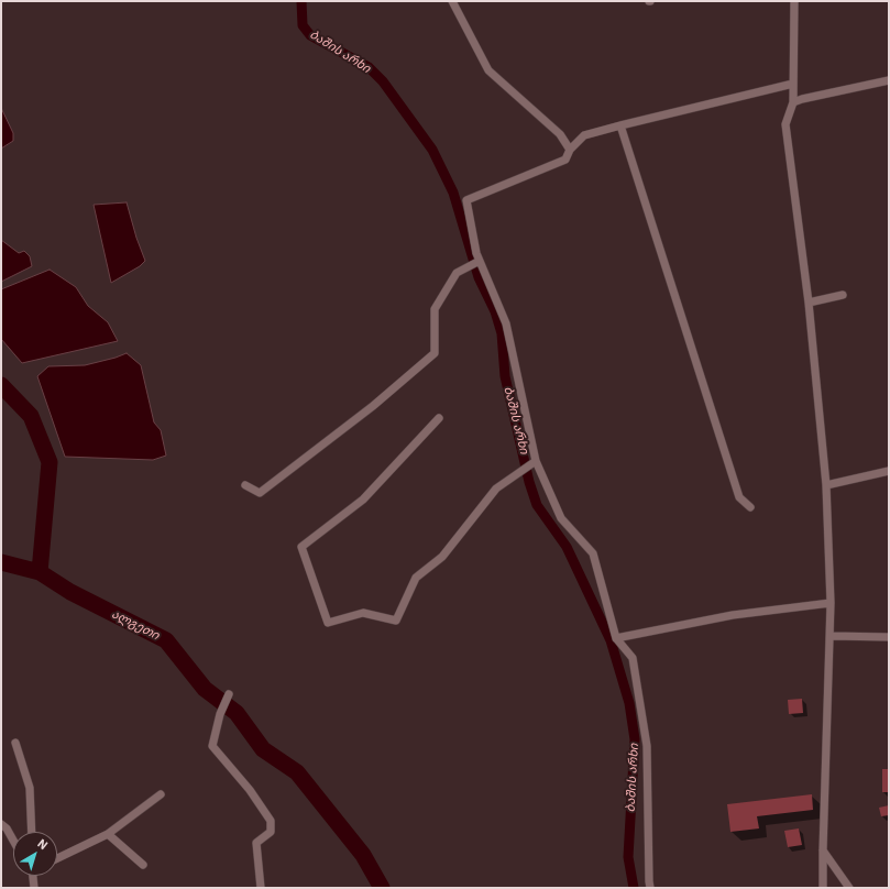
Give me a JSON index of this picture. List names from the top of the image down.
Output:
{
  "water": ["ბაშის არხი", "ალგეთი"],
  "north": "top right"
}
